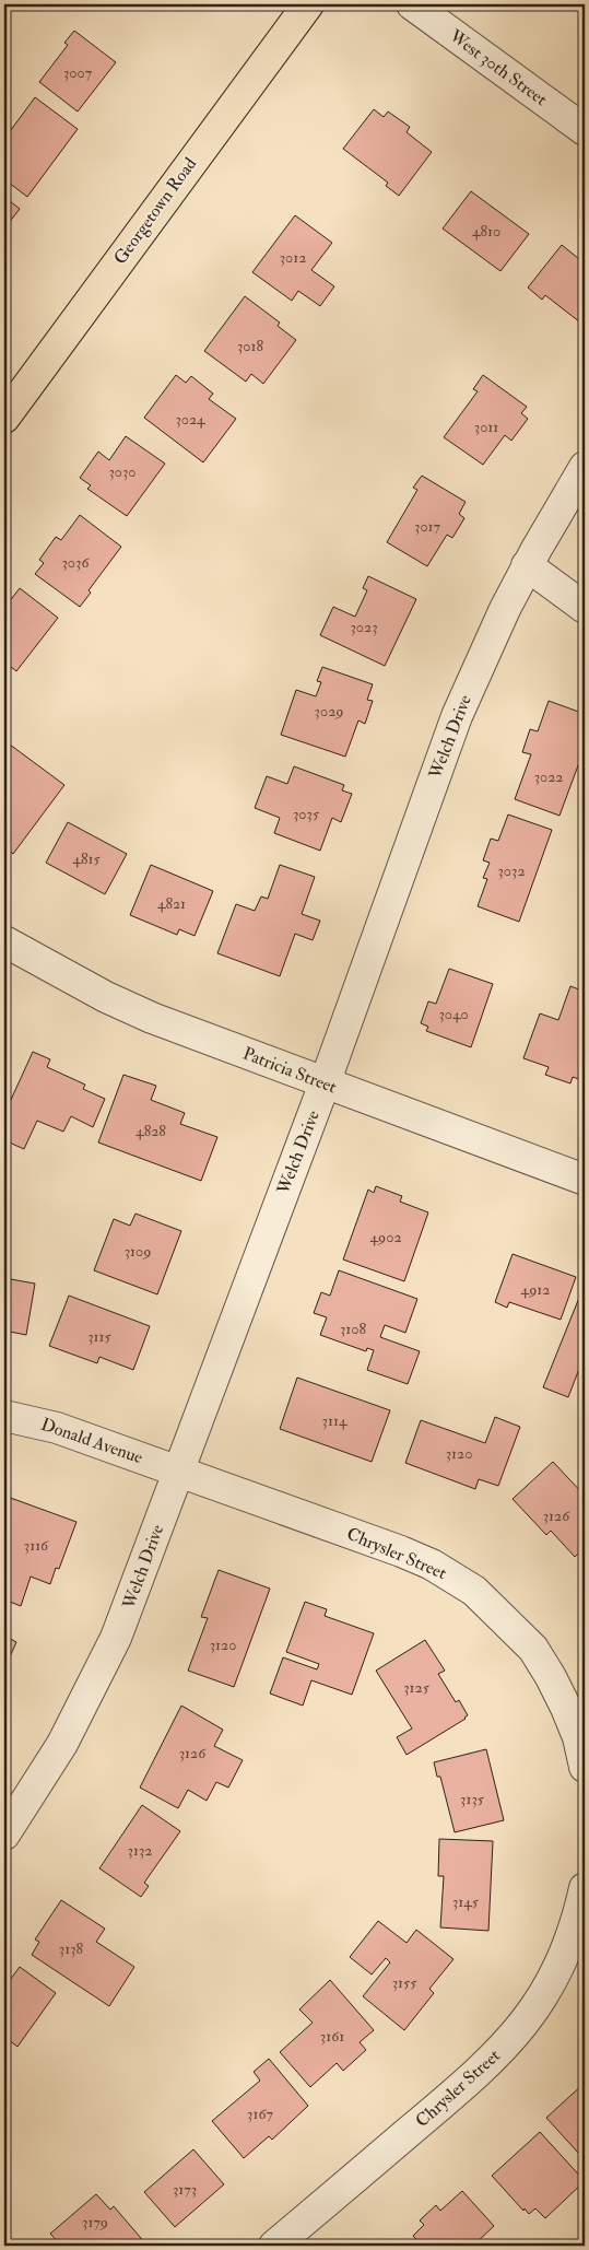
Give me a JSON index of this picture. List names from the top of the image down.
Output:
{
  "streets": {
    "main road": ["Georgetown Road"],
    "street": [
      "West 30th Street",
      "Welch Drive",
      "Patricia Street",
      "Donald Avenue",
      "Chrysler Street"
    ]
  },
  "crossings": [
    ["Welch Drive", "Patricia Street"],
    ["Welch Drive", "Donald Avenue"],
    ["Welch Drive", "Chrysler Street"],
    ["Donald Avenue", "Chrysler Street"]
  ],
  "house_numbers": [
    "3007",
    "4810",
    "3012",
    "3018",
    "3024",
    "3011",
    "3030",
    "3017",
    "3036",
    "3023",
    "3029",
    "3022",
    "3035",
    "4815",
    "3032",
    "4821",
    "3040",
    "4828",
    "4902",
    "3109",
    "4912",
    "3108",
    "3115",
    "3114",
    "3120",
    "3126",
    "3116",
    "3120",
    "3125",
    "3126",
    "3135",
    "3132",
    "3145",
    "3138",
    "3155",
    "3161",
    "3167",
    "3173",
    "3179"
  ]
}
